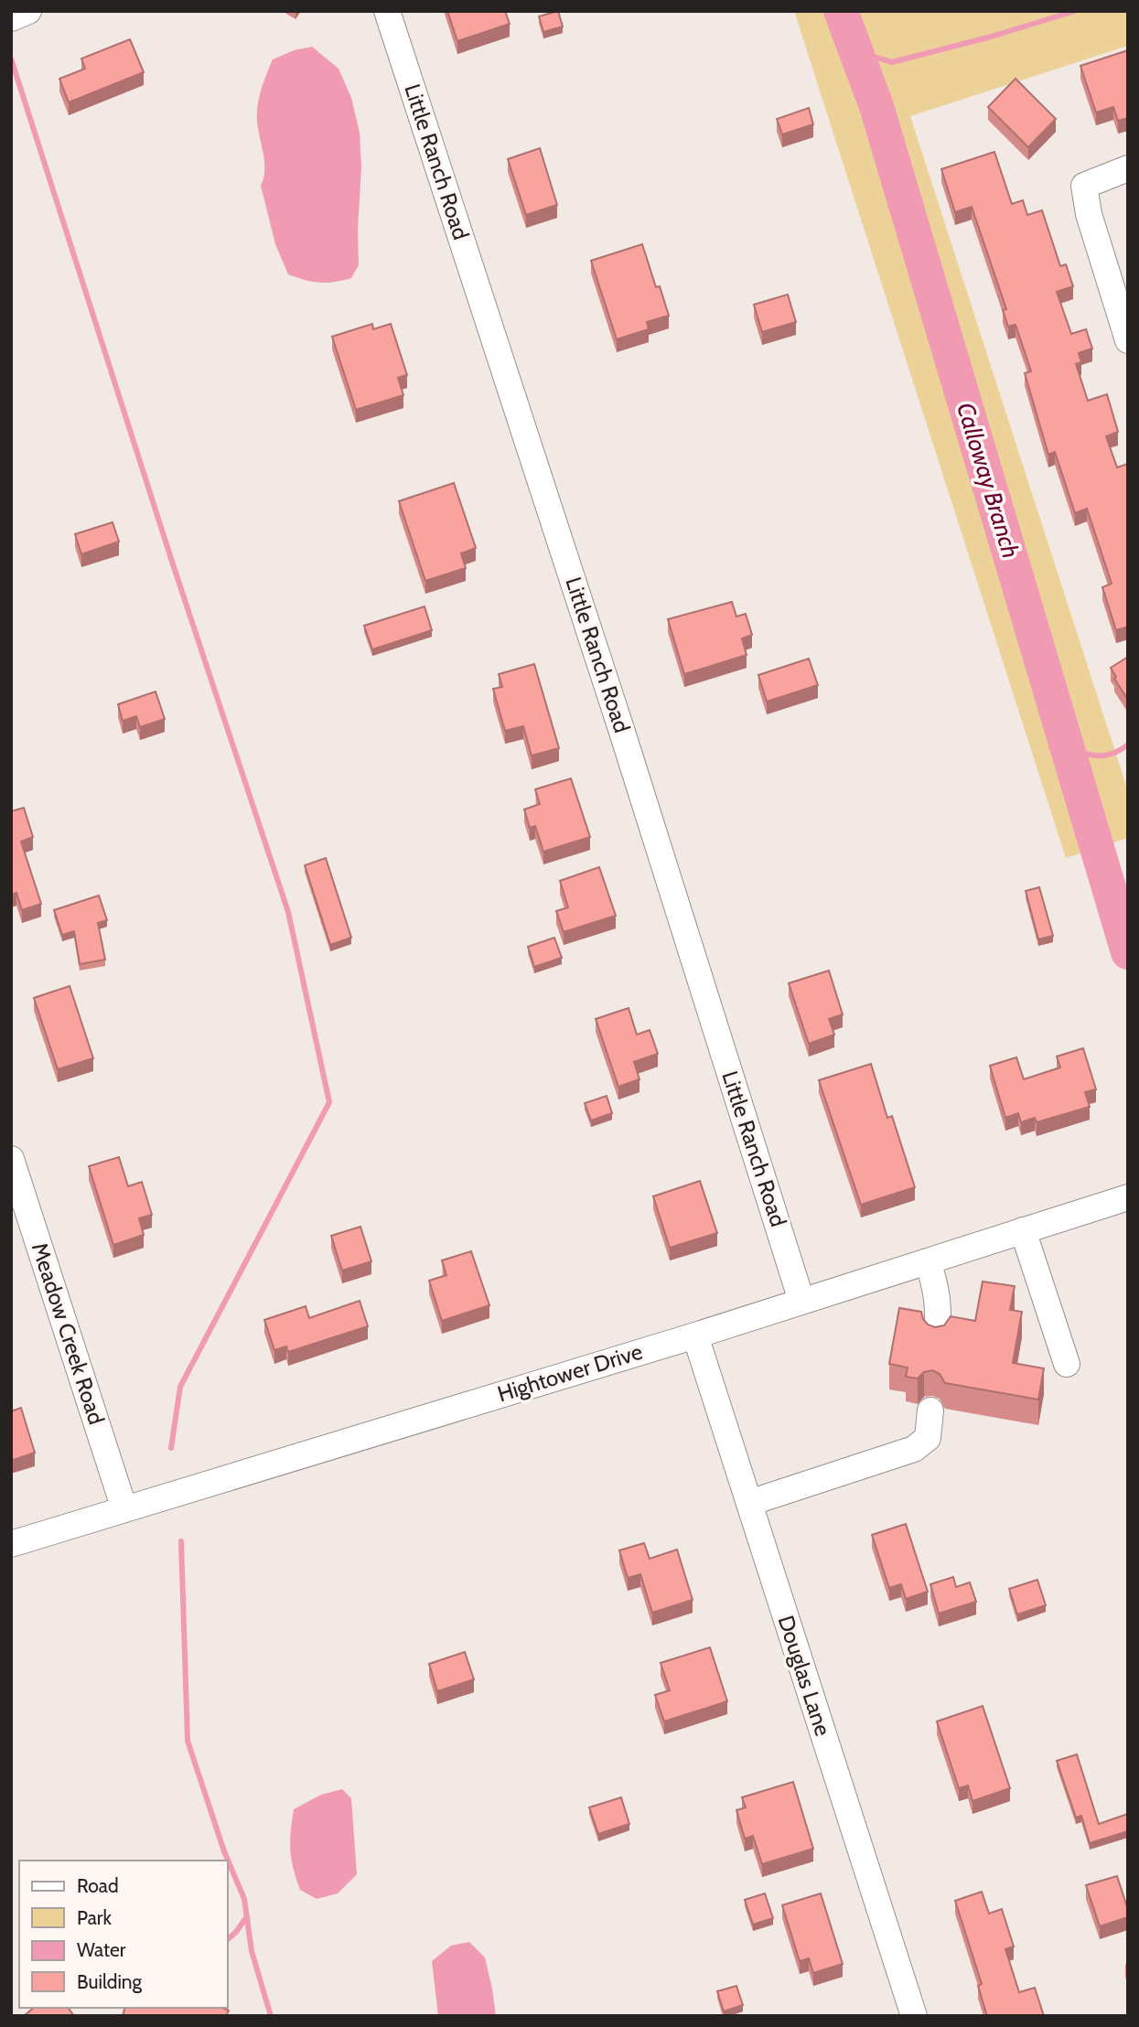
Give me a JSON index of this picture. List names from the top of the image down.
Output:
{
  "streets": {
    "street": [
      "Little Ranch Road",
      "Meadow Creek Road",
      "Hightower Drive",
      "Douglas Lane"
    ]
  },
  "crossings": [
    ["Little Ranch Road", "Hightower Drive"],
    ["Meadow Creek Road", "Hightower Drive"],
    ["Hightower Drive", "Douglas Lane"]
  ],
  "water": ["Calloway Branch"],
  "legend": [
    "Road",
    "Park",
    "Water",
    "Building"
  ]
}
